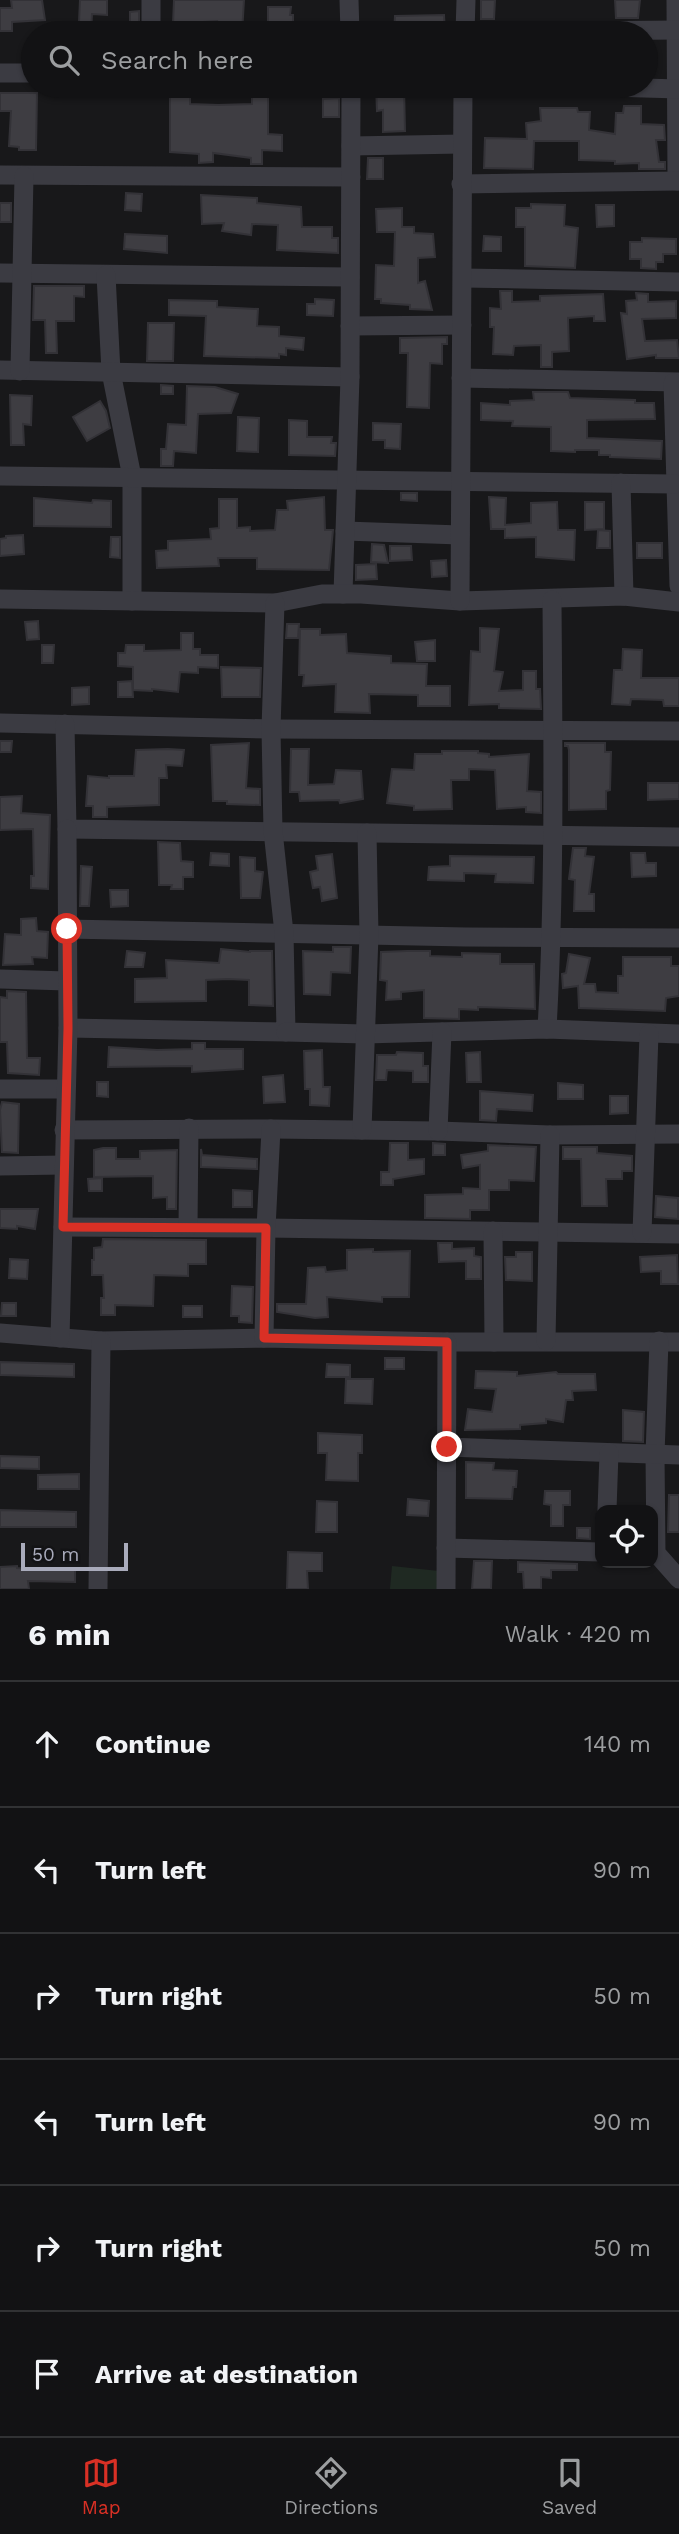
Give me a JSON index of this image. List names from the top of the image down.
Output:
{
  "scale_bar": "50 m",
  "page": {
    "search": "Search here",
    "scale": "50 m",
    "heading": ["6 min", "Walk · 420 m"],
    "list": [
      ["Continue", "140 m"],
      ["Turn left", "90 m"],
      ["Turn right", "50 m"],
      ["Turn left", "90 m"],
      ["Turn right", "50 m"],
      "Arrive at destination"
    ],
    "nav": ["Map", "Directions", "Saved"]
  }
}
